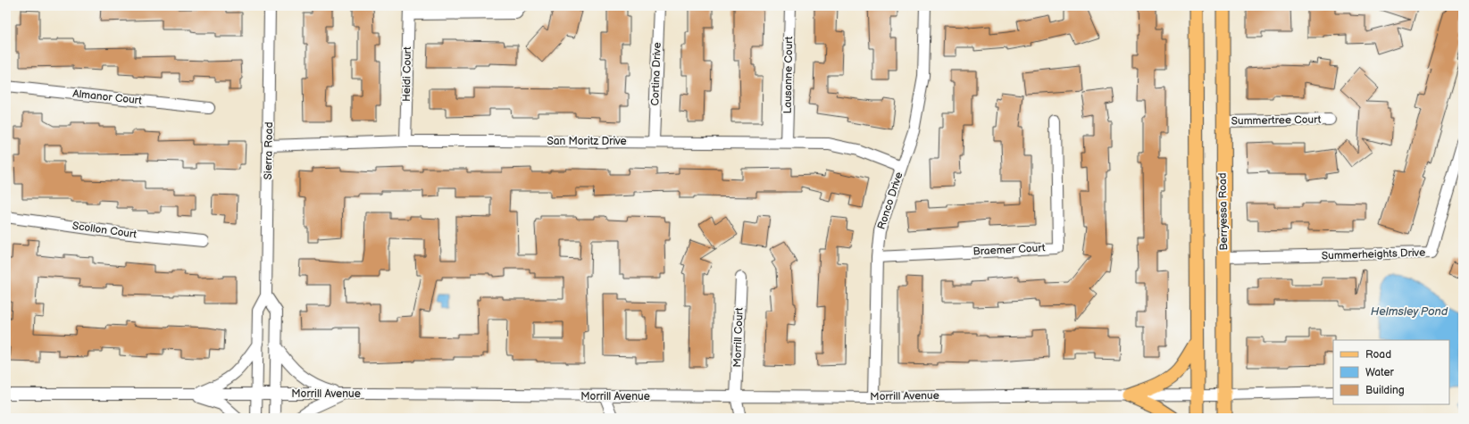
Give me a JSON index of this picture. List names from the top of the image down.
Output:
{
  "streets": {
    "main road": ["Berryessa Road"],
    "street": [
      "Heidi Court",
      "Cortina Drive",
      "Lausanne Court",
      "Almanor Court",
      "Summertree Court",
      "San Moritz Drive",
      "Sierra Road",
      "Ronco Drive",
      "Scollon Court",
      "Braemer Court",
      "Summerheights Drive",
      "Morrill Court",
      "Morrill Avenue"
    ]
  },
  "crossings": [
    ["Heidi Court", "San Moritz Drive"],
    ["Cortina Drive", "San Moritz Drive"],
    ["Lausanne Court", "San Moritz Drive"],
    ["Summertree Court", "Berryessa Road"],
    ["San Moritz Drive", "Sierra Road"],
    ["San Moritz Drive", "Ronco Drive"],
    ["Sierra Road", "Morrill Avenue"],
    ["Ronco Drive", "Braemer Court"],
    ["Ronco Drive", "Morrill Avenue"],
    ["Berryessa Road", "Summerheights Drive"],
    ["Berryessa Road", "Morrill Avenue"],
    ["Morrill Court", "Morrill Avenue"]
  ],
  "water": ["Helmsley Pond"],
  "legend": ["Road", "Water", "Building"]
}
